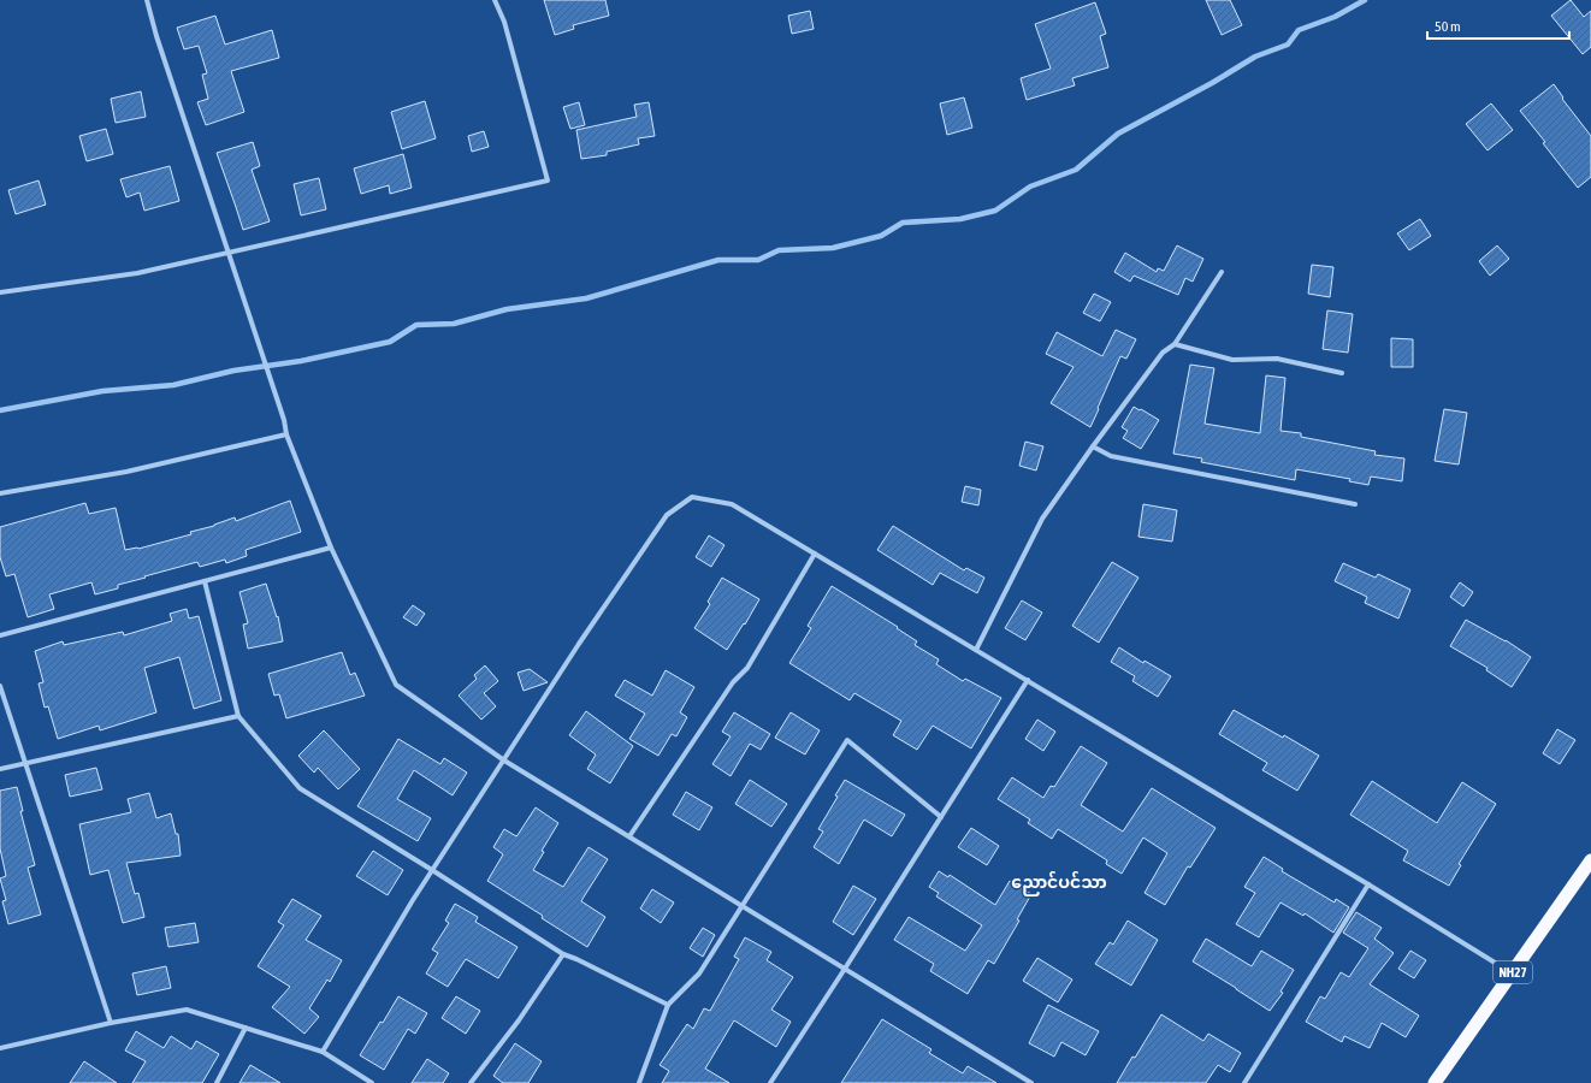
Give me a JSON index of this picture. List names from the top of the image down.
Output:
{
  "streets": {
    "highway": ["NH27"]
  },
  "districts": ["ညောင်ပင်သာ"],
  "scale_bar": "50 m"
}
